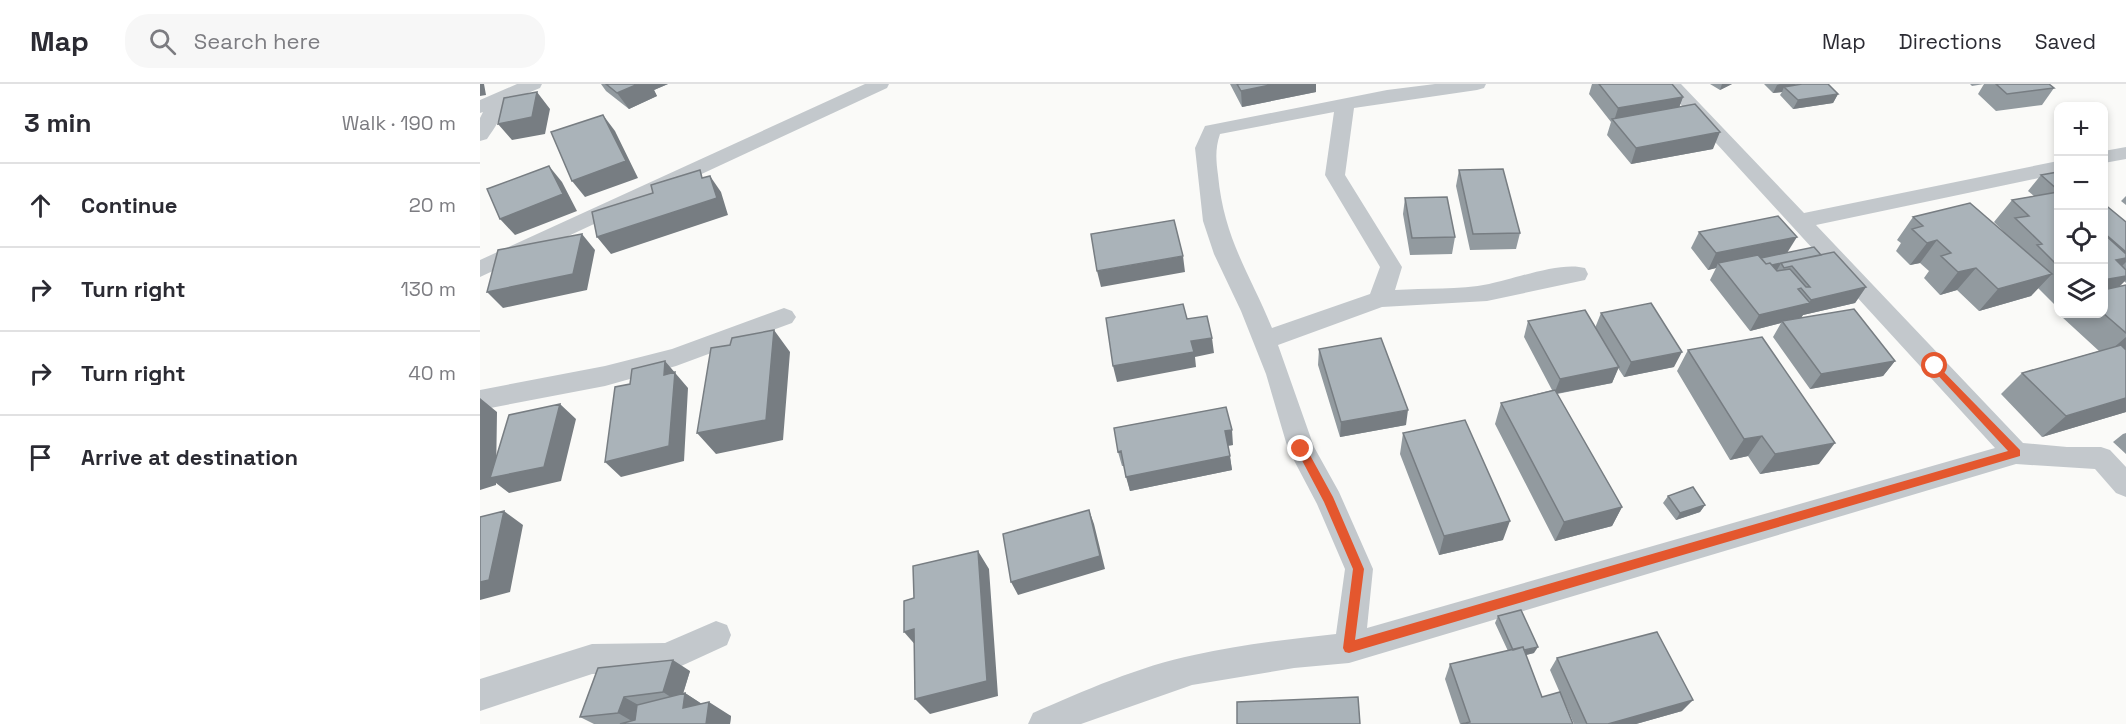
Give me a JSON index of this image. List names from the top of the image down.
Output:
{
  "page": {
    "header": "Map",
    "search": "Search here",
    "nav": ["Map", "Directions", "Saved"],
    "heading": ["3 min", "Walk · 190 m"],
    "map_buttons": ["+", "−"],
    "list": [
      ["Continue", "20 m"],
      ["Turn right", "130 m"],
      ["Turn right", "40 m"],
      "Arrive at destination"
    ]
  }
}
